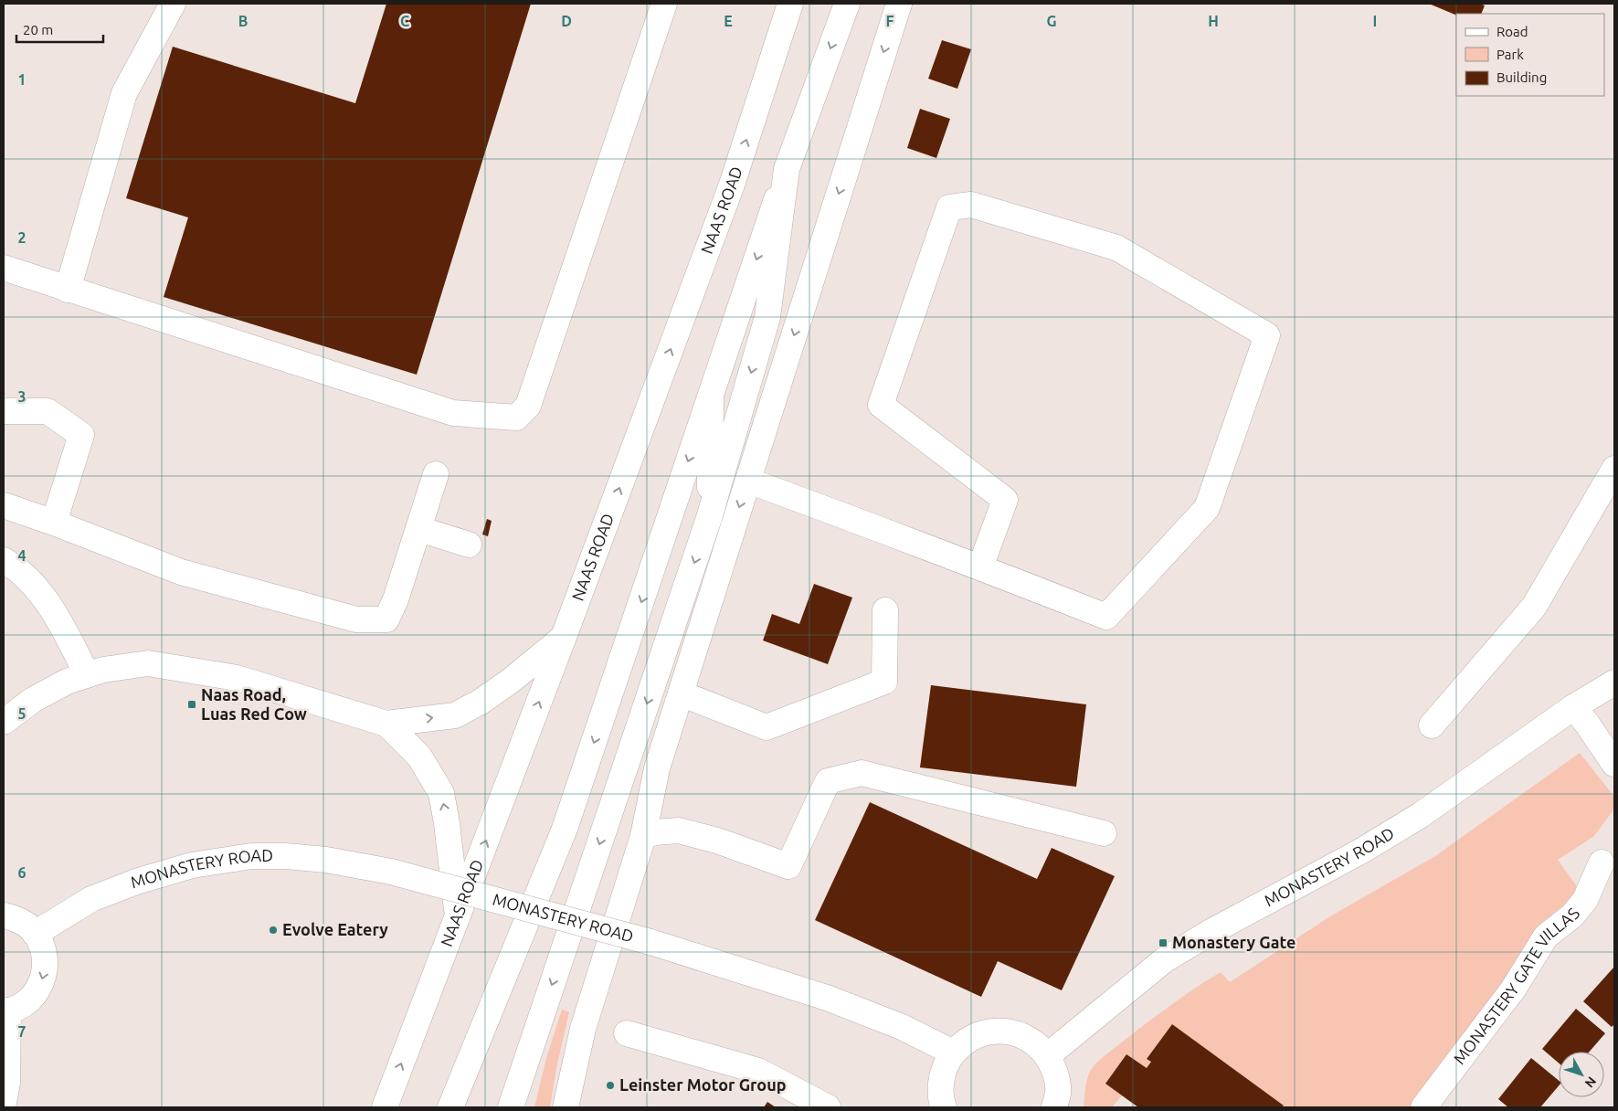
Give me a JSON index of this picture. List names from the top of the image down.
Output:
{
  "streets": {
    "main road": ["NAAS ROAD", "MONASTERY ROAD", "MONASTERY GATE VILLAS"]
  },
  "places": {
    "transit": ["Naas Road, Luas Red Cow", "Monastery Gate"],
    "other": ["Evolve Eatery", "Leinster Motor Group"]
  },
  "legend": ["Road", "Park", "Building"],
  "scale_bar": "20 m",
  "north": "bottom right",
  "grid": {
    "columns": [
      "B",
      "C",
      "D",
      "E",
      "F",
      "G",
      "H",
      "I"
    ],
    "rows": [
      "1",
      "2",
      "3",
      "4",
      "5",
      "6",
      "7"
    ]
  }
}
